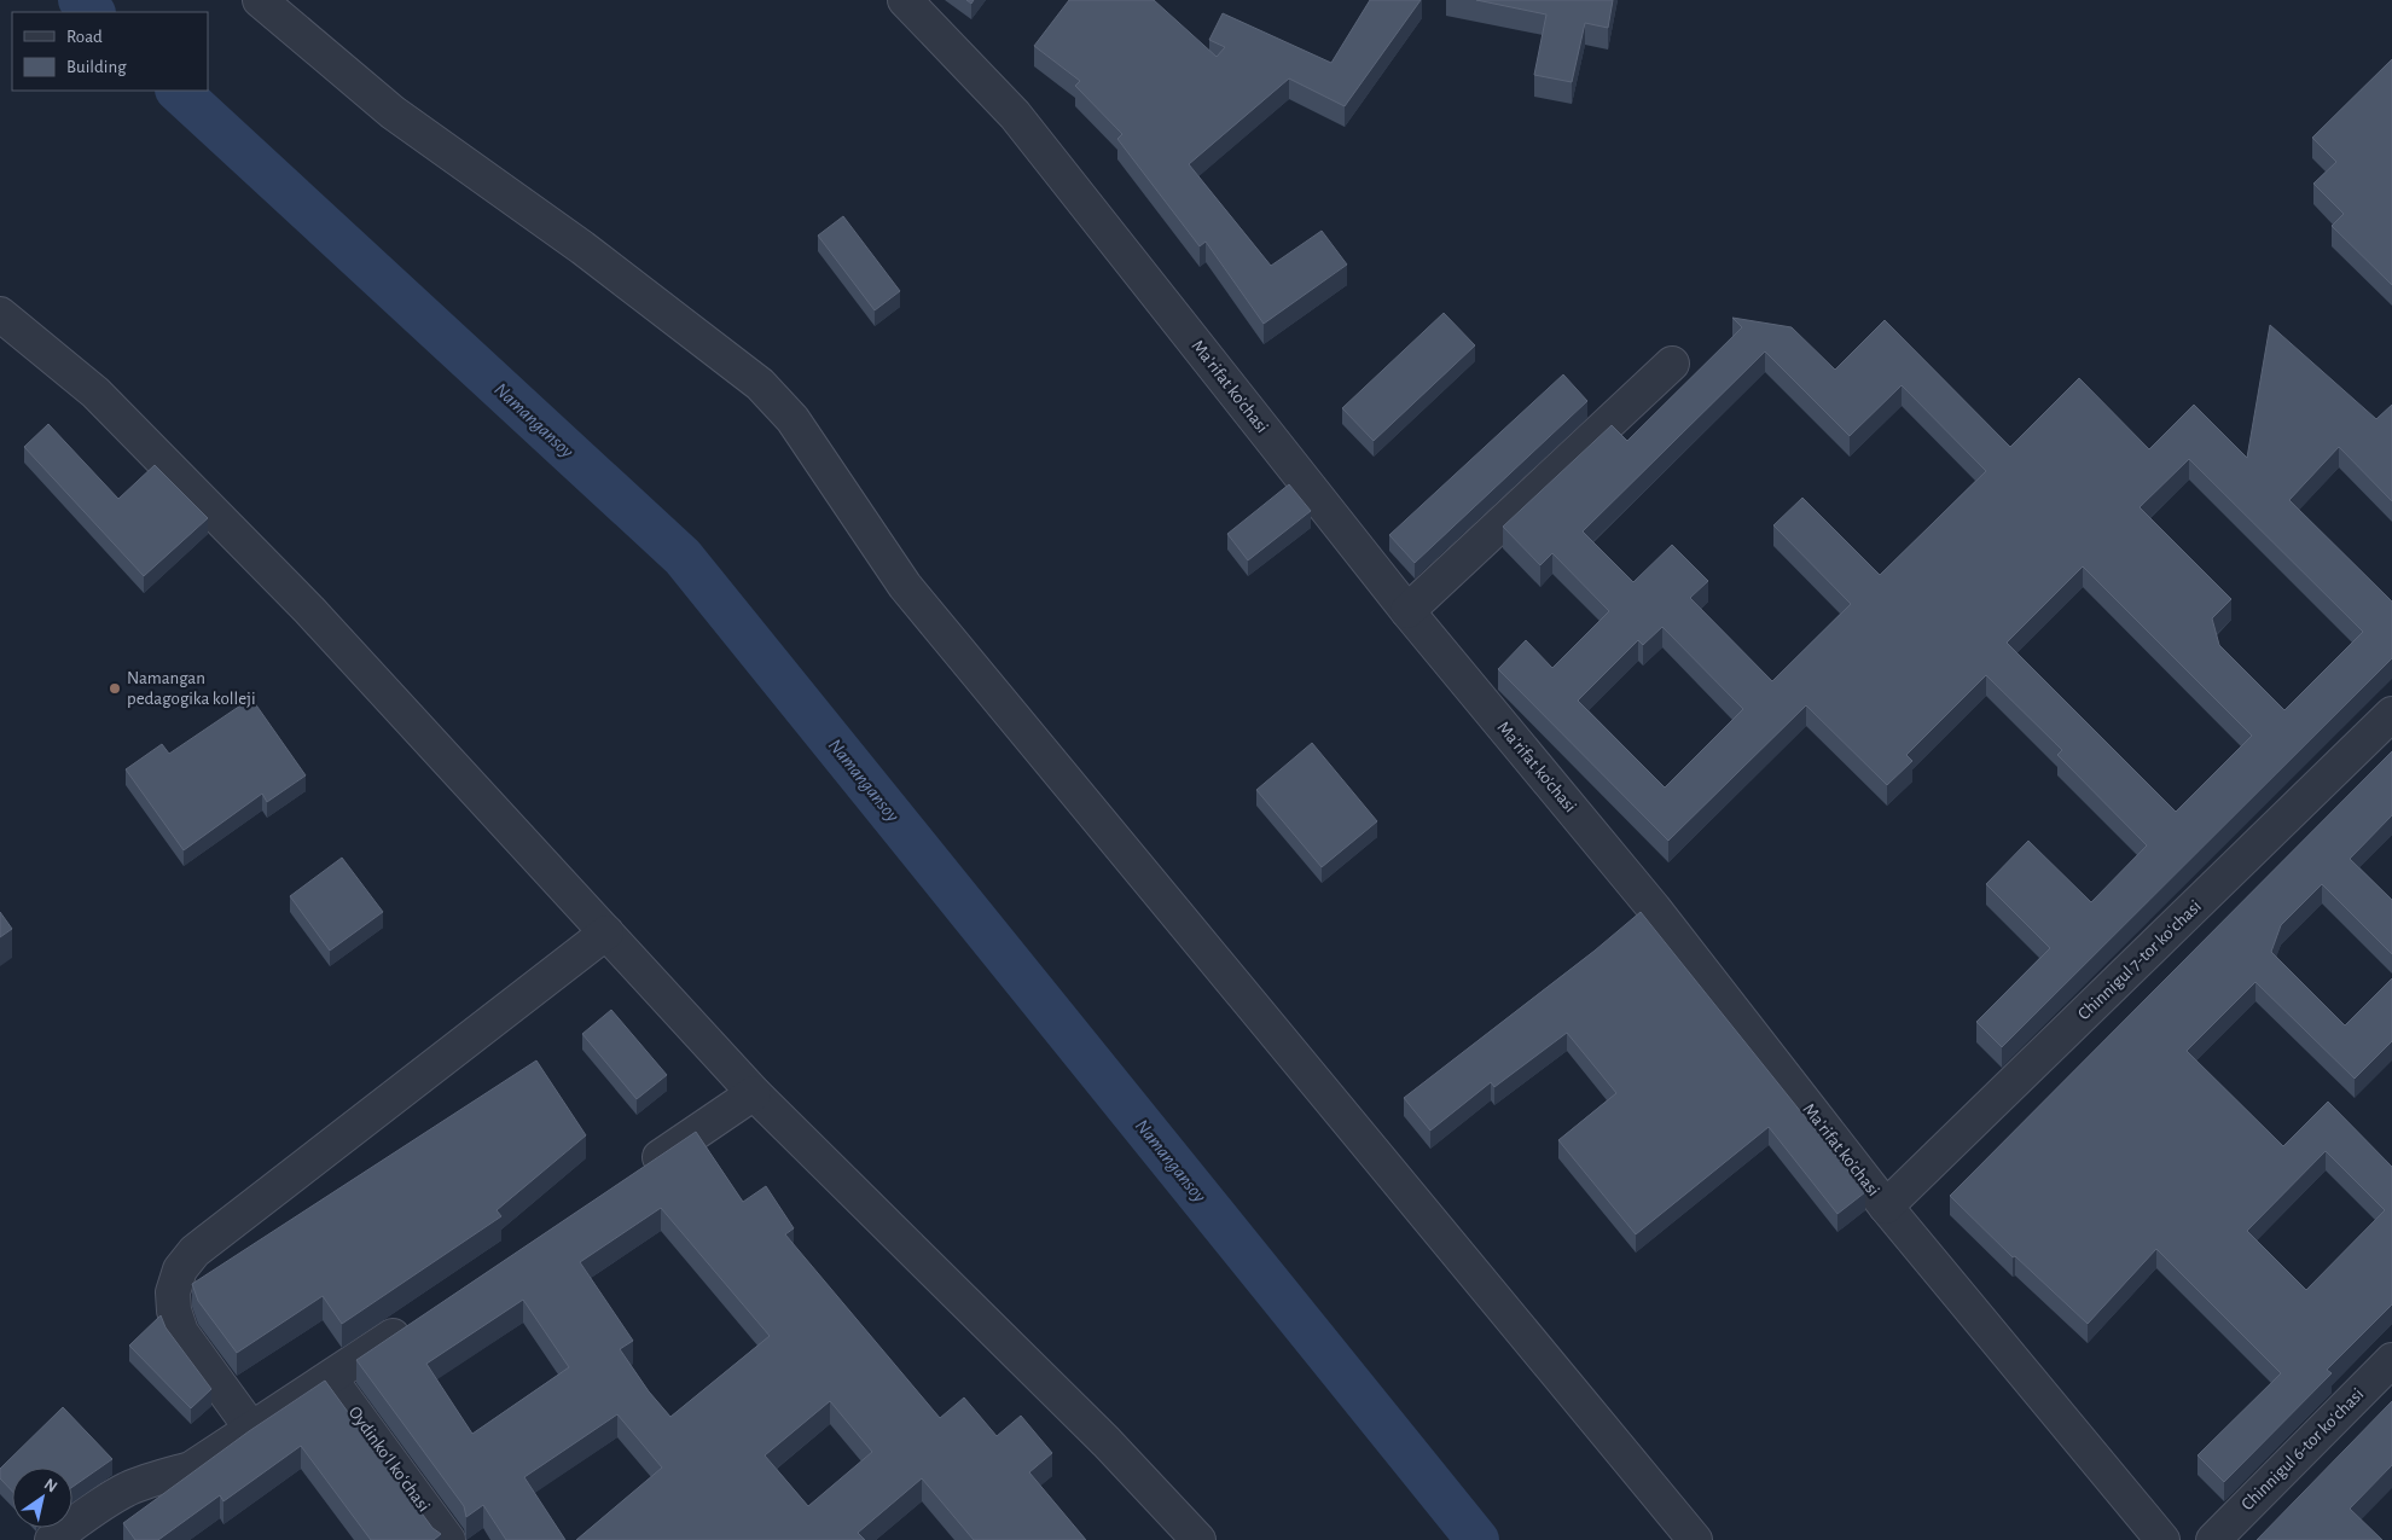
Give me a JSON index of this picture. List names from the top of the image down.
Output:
{
  "streets": {
    "street": [
      "Maʼrifat ko'chasi",
      "Chinnigul 7-tor koʻchasi",
      "Chinnigul 6-tor koʻchasi",
      "Oydinkoʻl koʻchasi"
    ]
  },
  "crossings": [
    ["Maʼrifat ko'chasi", "Chinnigul 7-tor koʻchasi"]
  ],
  "water": ["Namangansoy"],
  "places": ["Namangan pedagogika kolleji"],
  "legend": ["Road", "Building"],
  "north": "top right"
}
